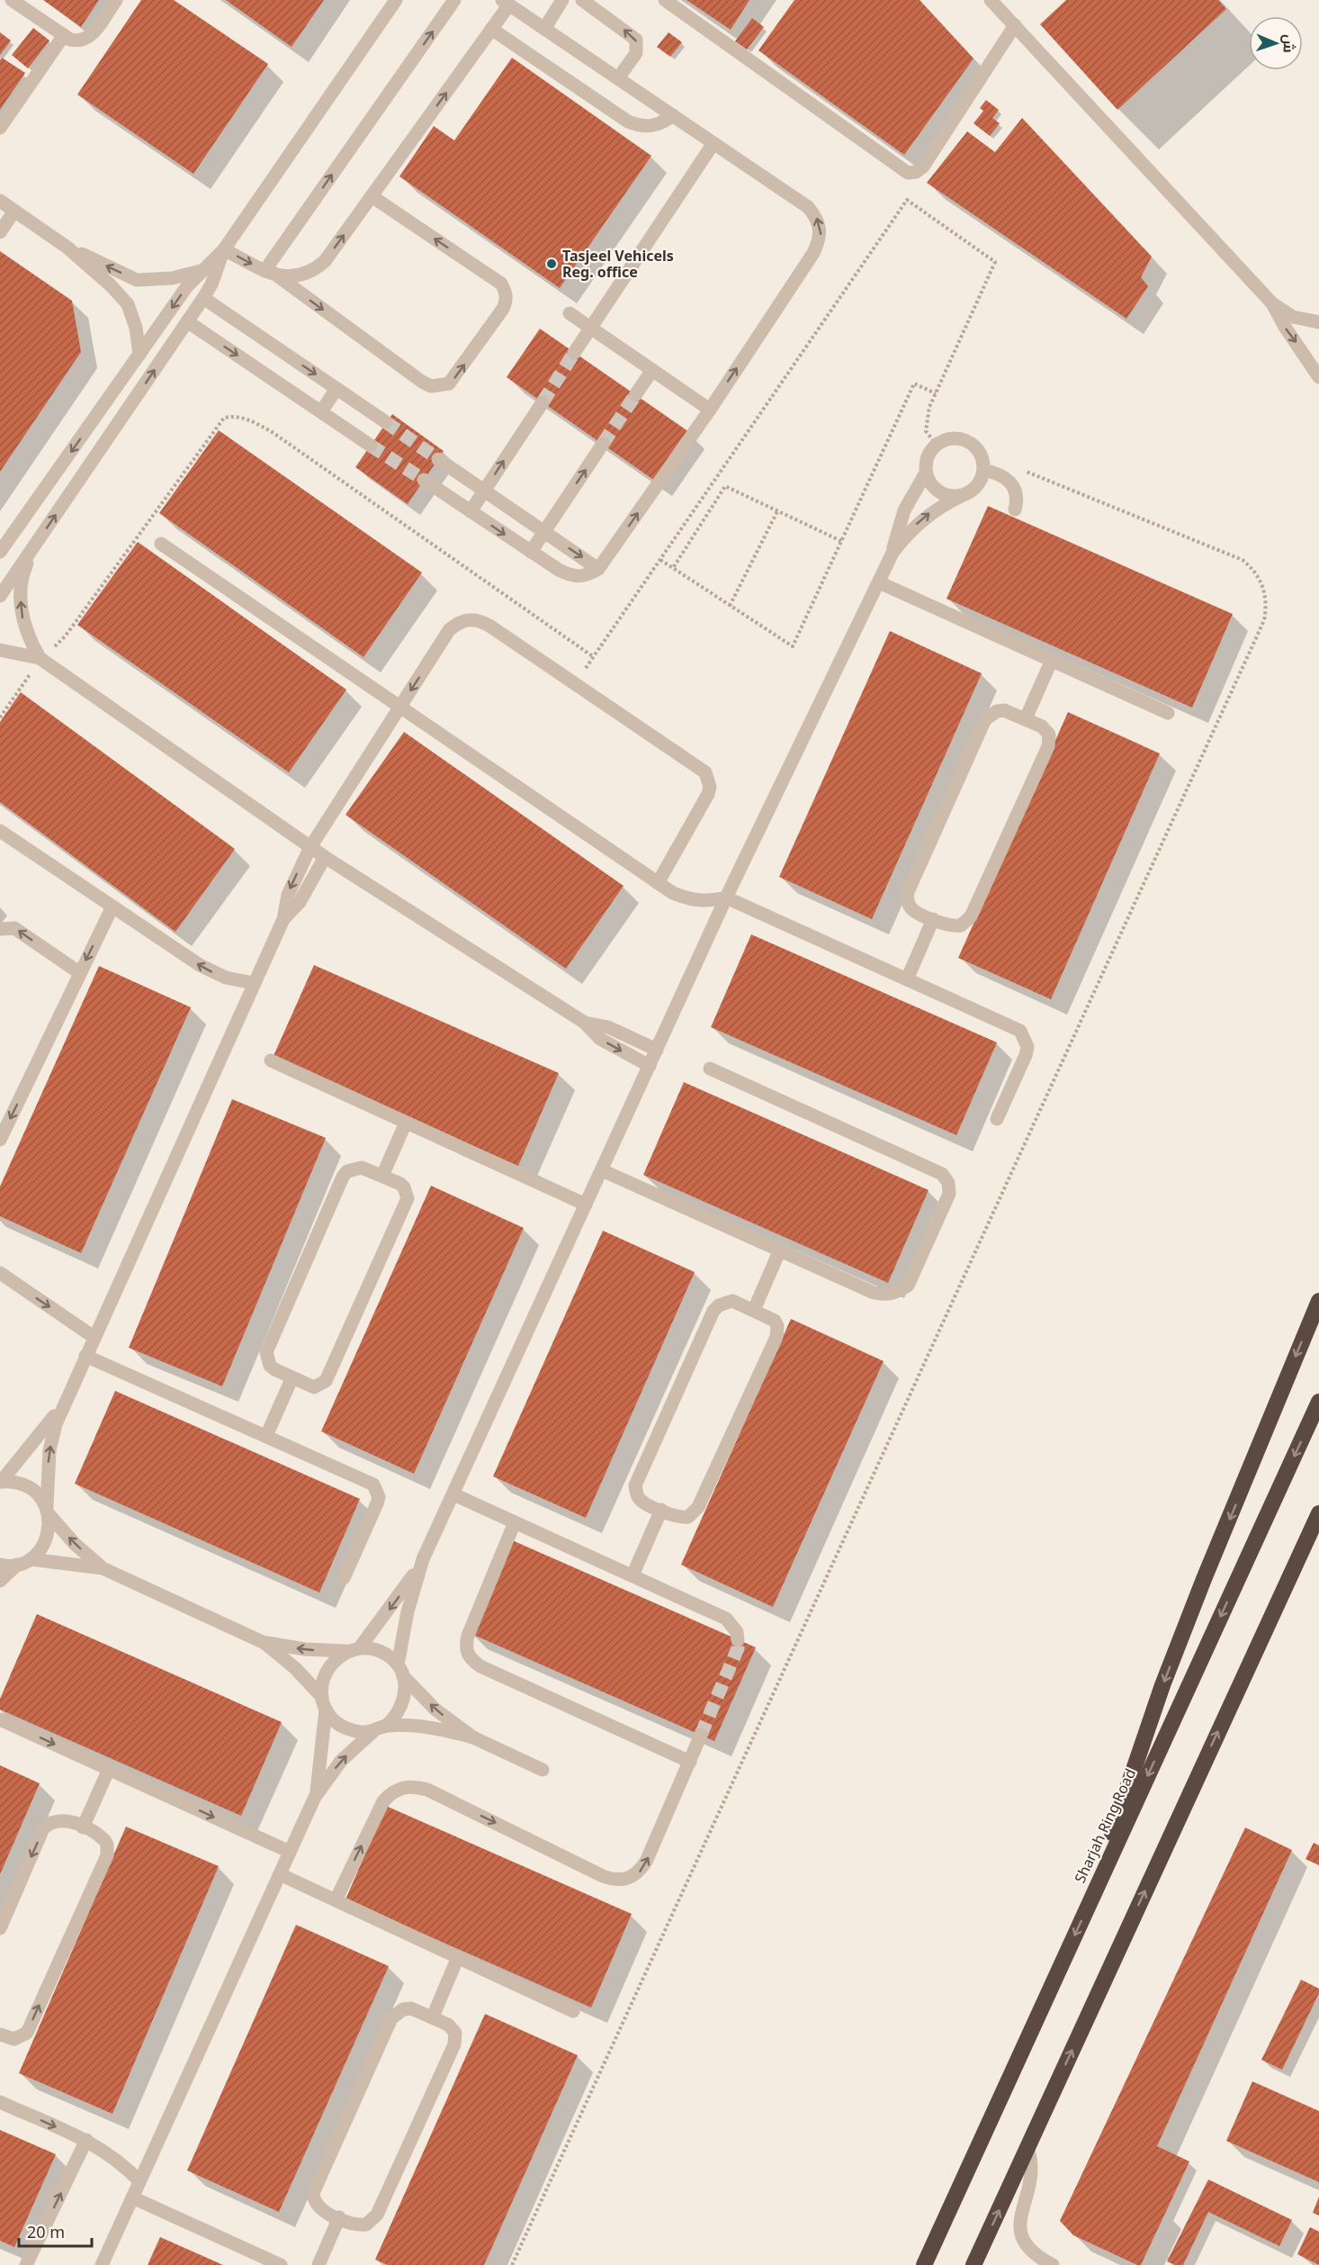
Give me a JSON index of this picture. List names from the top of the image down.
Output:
{
  "streets": {
    "highway": ["Sharjah Ring Road"]
  },
  "places": ["Tasjeel Vehicels Reg. office"],
  "scale_bar": "20 m",
  "north": "right"
}
